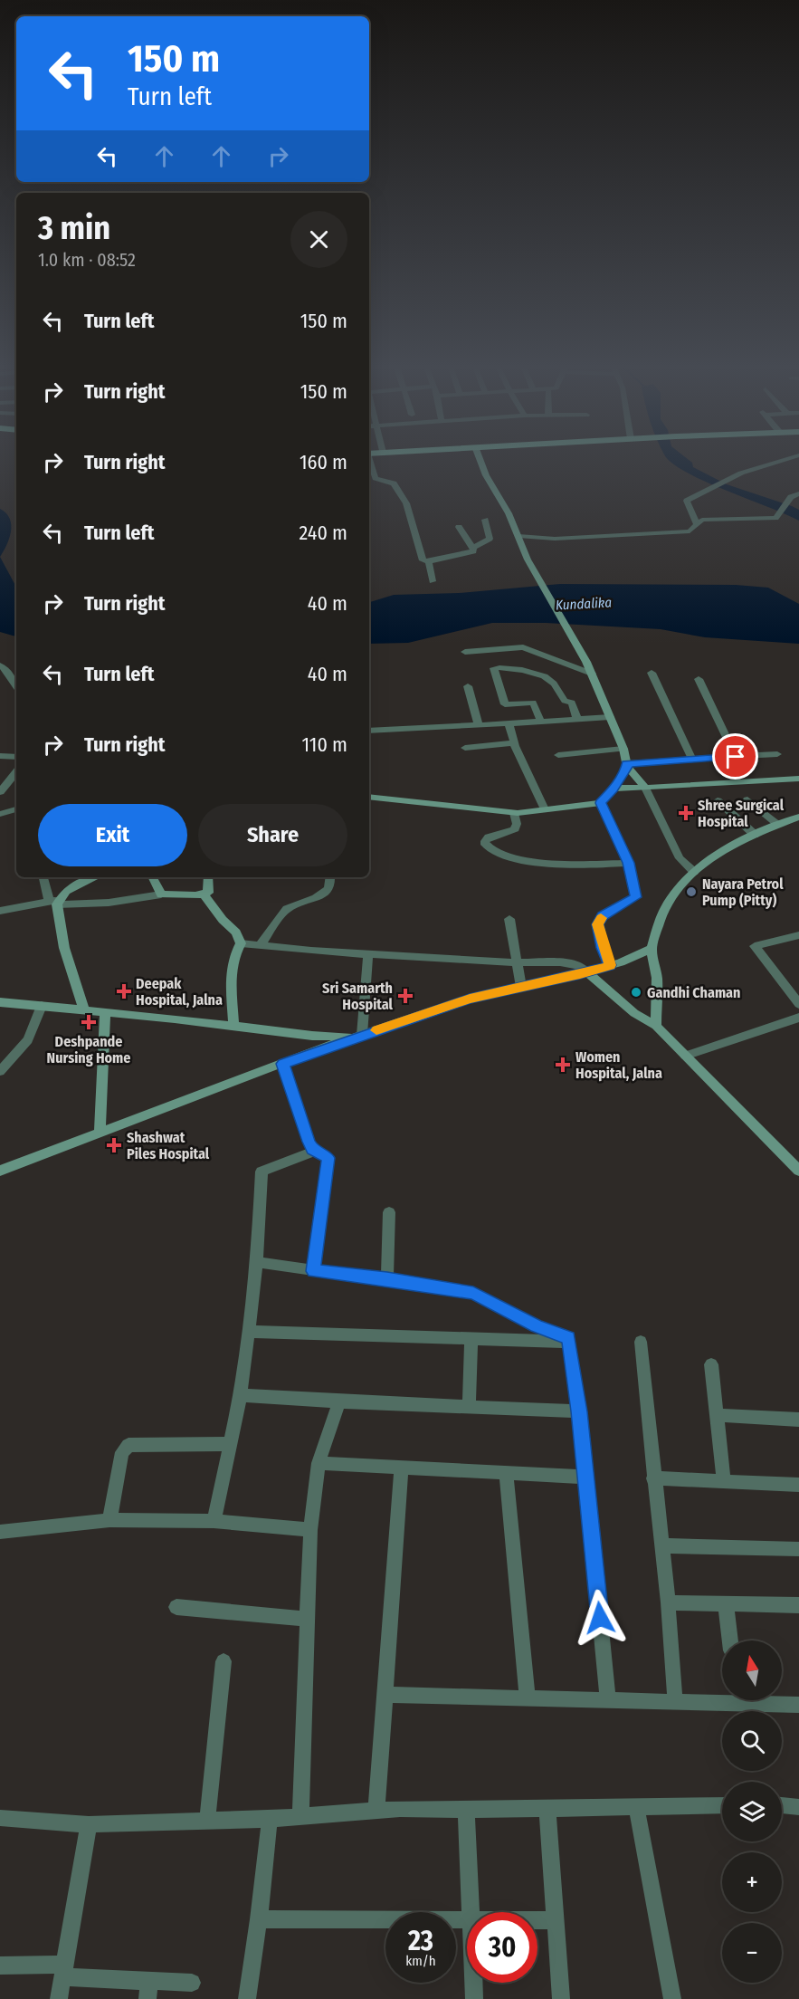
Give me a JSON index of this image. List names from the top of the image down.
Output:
{
  "water": ["Kundalika"],
  "places": {
    "health": [
      "Shree Surgical Hospital",
      "Deepak Hospital, Jalna",
      "Sri Samarth Hospital",
      "Deshpande Nursing Home",
      "Women Hospital, Jalna",
      "Shashwat Piles Hospital"
    ],
    "other": ["Nayara Petrol Pump (Pitty)", "Gandhi Chaman"]
  },
  "north": "top",
  "page": {
    "turn": ["150 m", "Turn left"],
    "heading": ["3 min", "1.0 km · 08:52"],
    "list": [
      {
        "name": "Turn left",
        "value": "150 m"
      },
      {
        "name": "Turn right",
        "value": "150 m"
      },
      {
        "name": "Turn right",
        "value": "160 m"
      },
      {
        "name": "Turn left",
        "value": "240 m"
      },
      {
        "name": "Turn right",
        "value": "40 m"
      },
      {
        "name": "Turn left",
        "value": "40 m"
      },
      {
        "name": "Turn right",
        "value": "110 m"
      }
    ],
    "buttons": ["Exit", "Share"],
    "map_buttons": ["+", "−"],
    "speed": "23 km/h",
    "limit": "30"
  }
}
